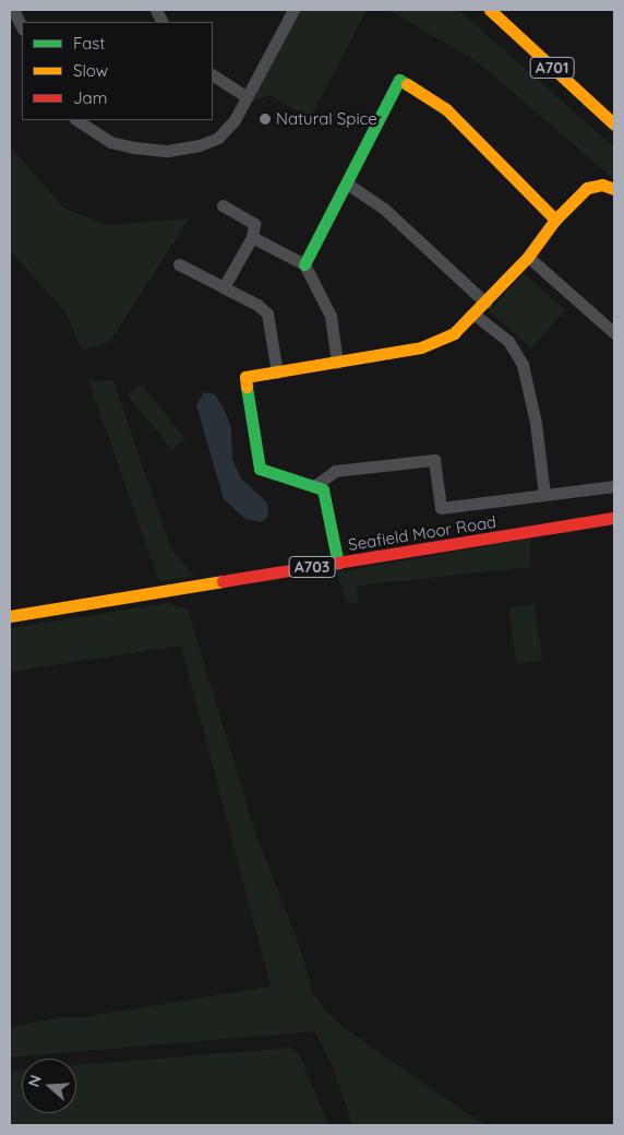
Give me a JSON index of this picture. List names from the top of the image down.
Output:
{
  "streets": {
    "street": ["A701", "Seafield Moor Road", "A703"]
  },
  "places": ["Natural Spice"],
  "legend": ["Fast", "Slow", "Jam"],
  "north": "left"
}
